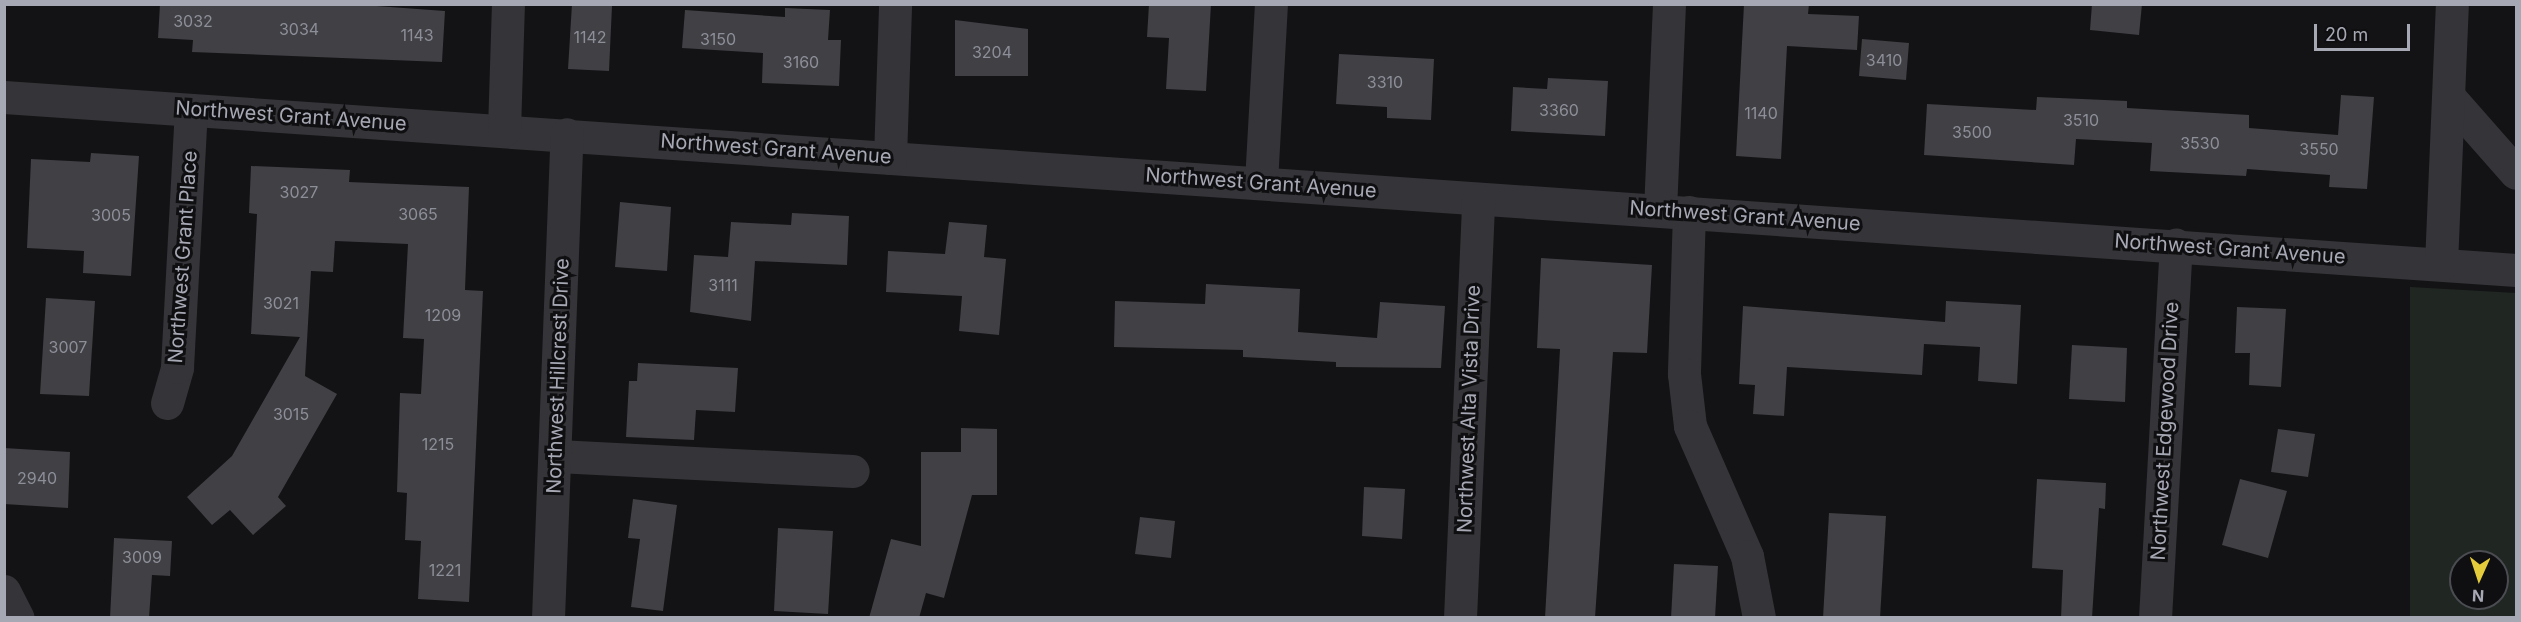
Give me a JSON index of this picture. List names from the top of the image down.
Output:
{
  "streets": {
    "street": [
      "Northwest Grant Avenue",
      "Northwest Grant Place",
      "Northwest Hillcrest Drive",
      "Northwest Alta Vista Drive",
      "Northwest Edgewood Drive"
    ]
  },
  "crossings": [
    ["Northwest Grant Avenue", "Northwest Grant Place"],
    ["Northwest Grant Avenue", "Northwest Hillcrest Drive"],
    ["Northwest Grant Avenue", "Northwest Alta Vista Drive"],
    ["Northwest Grant Avenue", "Northwest Edgewood Drive"]
  ],
  "house_numbers": [
    "3032",
    "3034",
    "1143",
    "1142",
    "3150",
    "3204",
    "3410",
    "3160",
    "3310",
    "3360",
    "1140",
    "3510",
    "3500",
    "3530",
    "3550",
    "3027",
    "3065",
    "3005",
    "3111",
    "3021",
    "1209",
    "3007",
    "3015",
    "1215",
    "2940",
    "3009",
    "1221"
  ],
  "scale_bar": "20 m",
  "north": "bottom"
}
